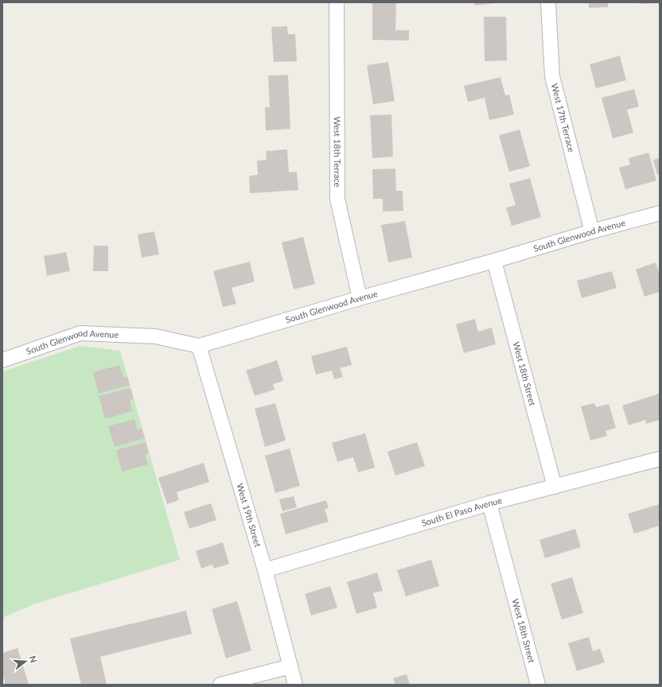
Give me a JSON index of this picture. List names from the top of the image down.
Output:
{
  "streets": {
    "street": [
      "West 17th Terrace",
      "West 18th Terrace",
      "South Glenwood Avenue",
      "West 18th Street",
      "South El Paso Avenue",
      "West 19th Street"
    ]
  },
  "crossings": [
    ["West 17th Terrace", "South Glenwood Avenue"],
    ["West 18th Terrace", "South Glenwood Avenue"],
    ["South Glenwood Avenue", "West 18th Street"],
    ["South Glenwood Avenue", "West 19th Street"],
    ["West 18th Street", "South El Paso Avenue"],
    ["South El Paso Avenue", "West 19th Street"]
  ],
  "north": "right"
}
